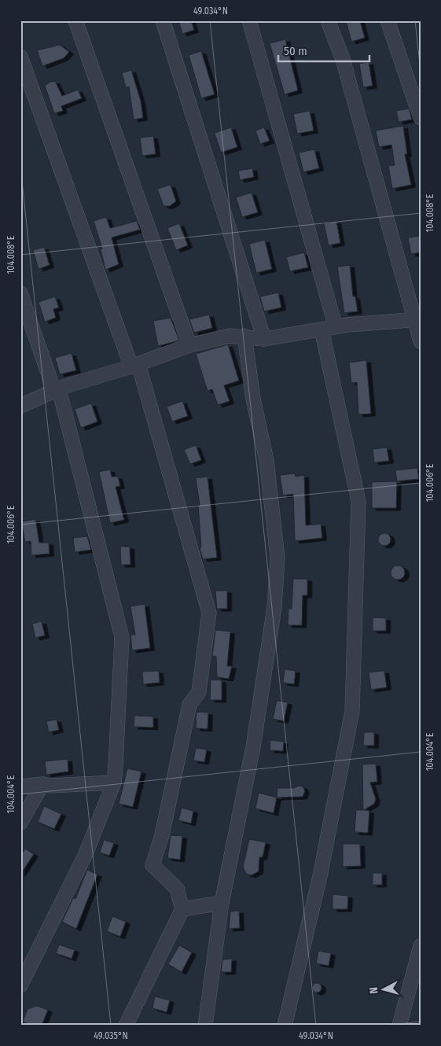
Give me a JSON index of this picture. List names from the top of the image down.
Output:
{
  "scale_bar": "50 m",
  "north": "left",
  "coordinates": [
    "49.034°N",
    "104.008°E",
    "104.006°E",
    "104.004°E",
    "49.035°N"
  ]
}
